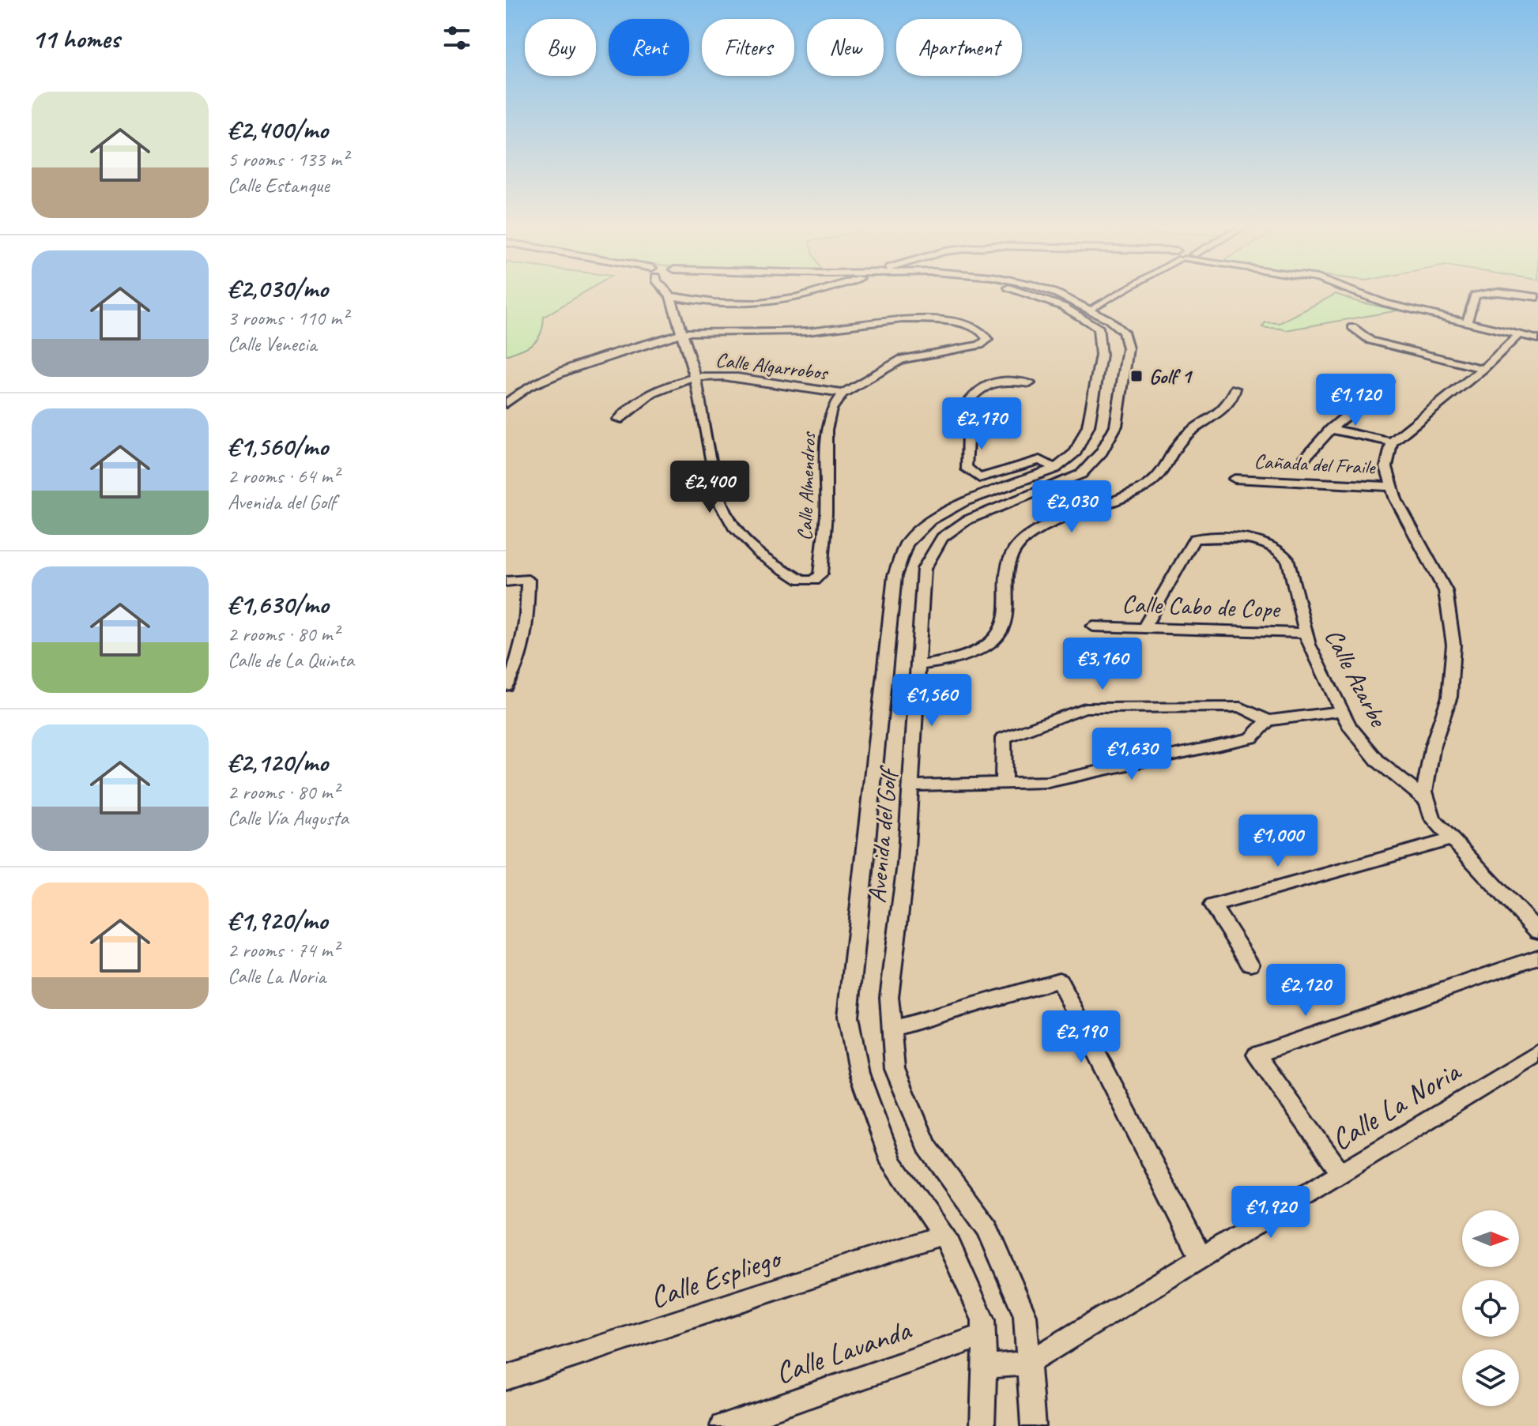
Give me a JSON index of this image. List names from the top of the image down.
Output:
{
  "streets": {
    "street": [
      "Calle Algarrobos",
      "Cañada del Fraile",
      "Calle Almendros",
      "Calle Cabo de Cope",
      "Calle Azarbe",
      "Avenida del Golf",
      "Calle La Noria",
      "Calle Espliego",
      "Calle Lavanda"
    ]
  },
  "crossings": [
    ["Calle Algarrobos", "Calle Almendros"],
    ["Calle Cabo de Cope", "Calle Azarbe"],
    ["Avenida del Golf", "Calle La Noria"],
    ["Avenida del Golf", "Calle Espliego"],
    ["Avenida del Golf", "Calle Lavanda"]
  ],
  "places": {
    "transit": ["Golf 1"]
  },
  "north": "right",
  "page": {
    "heading": "11 homes",
    "chip": [
      "Buy",
      "Rent",
      "Filters",
      "New",
      "Apartment"
    ],
    "list": [
      {
        "name": "€2,400/mo",
        "note": "5 rooms · 133 m² · Calle Estanque"
      },
      {
        "name": "€2,030/mo",
        "note": "3 rooms · 110 m² · Calle Venecia"
      },
      {
        "name": "€1,560/mo",
        "note": "2 rooms · 64 m² · Avenida del Golf"
      },
      {
        "name": "€1,630/mo",
        "note": "2 rooms · 80 m² · Calle de La Quinta"
      },
      {
        "name": "€2,120/mo",
        "note": "2 rooms · 80 m² · Calle Vía Augusta"
      },
      {
        "name": "€1,920/mo",
        "note": "2 rooms · 74 m² · Calle La Noria"
      }
    ],
    "price": [
      "€1,120",
      "€2,170",
      "€2,400",
      "€2,030",
      "€3,160",
      "€1,560",
      "€1,630",
      "€1,000",
      "€2,120",
      "€2,190",
      "€1,920"
    ]
  }
}
